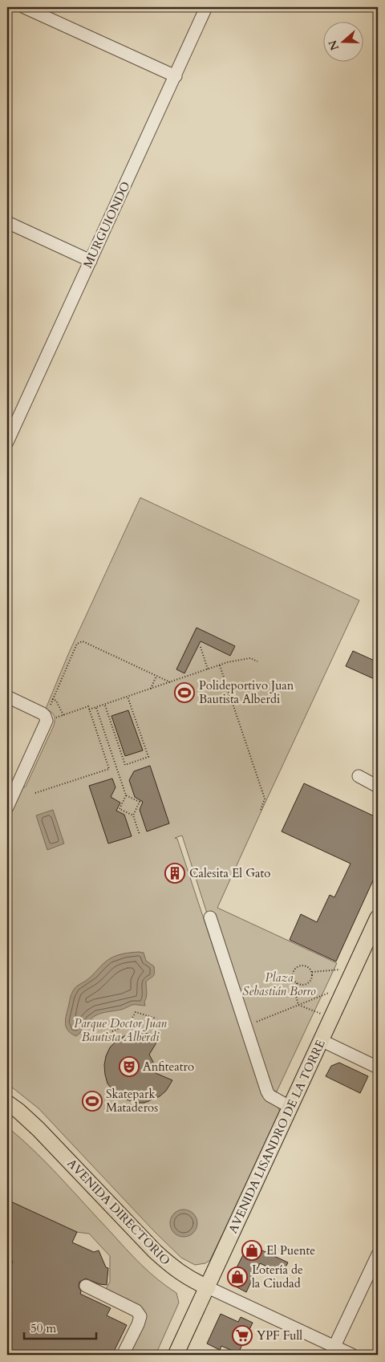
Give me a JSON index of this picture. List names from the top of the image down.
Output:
{
  "streets": {
    "main road": ["AVENIDA LISANDRO DE LA TORRE", "AVENIDA DIRECTORIO"],
    "street": ["MURGUIONDO"]
  },
  "crossings": [
    ["AVENIDA LISANDRO DE LA TORRE", "AVENIDA DIRECTORIO"]
  ],
  "parks": ["Plaza Sebastián Borro", "Parque Doctor Juan Bautista Alberdi"],
  "places": {
    "sports": ["Polideportivo Juan Bautista Alberdi", "Skatepark Mataderos"],
    "building": ["Calesita El Gato"],
    "theatre": ["Anfiteatro"],
    "shop": ["El Puente", "Lotería de la Ciudad"],
    "supermarket": ["YPF Full"]
  },
  "scale_bar": "50 m",
  "north": "left"
}
